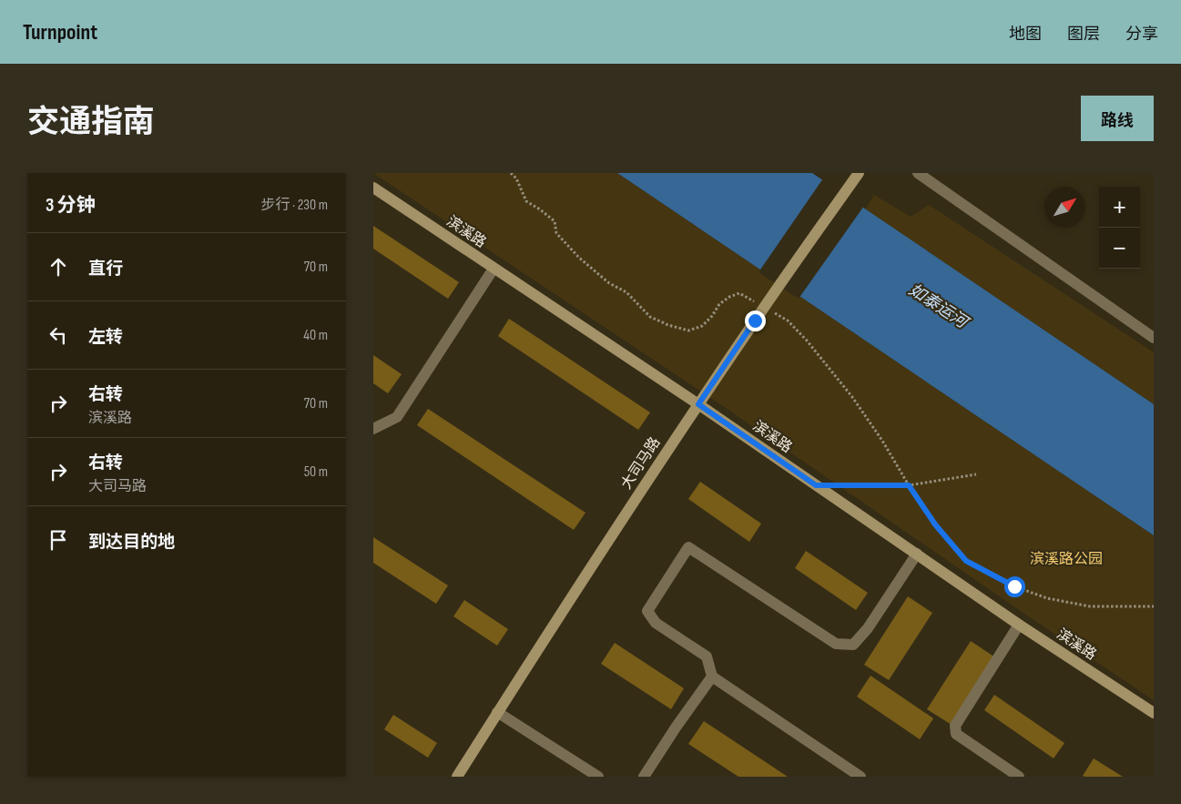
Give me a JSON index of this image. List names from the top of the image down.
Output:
{
  "streets": {
    "street": ["滨溪路", "大司马路"]
  },
  "crossings": [
    ["滨溪路", "大司马路"]
  ],
  "water": ["如泰运河"],
  "parks": ["滨溪路公园"],
  "north": "top right",
  "page": {
    "header": "Turnpoint",
    "nav": ["地图", "图层", "分享"],
    "title": "交通指南",
    "buttons": "路线",
    "heading": ["3 分钟", "步行 · 230 m"],
    "map_buttons": ["+", "−"],
    "list": [
      ["直行", "70 m"],
      ["左转", "40 m"],
      ["右转", "滨溪路", "70 m"],
      ["右转", "大司马路", "50 m"],
      "到达目的地"
    ]
  }
}
